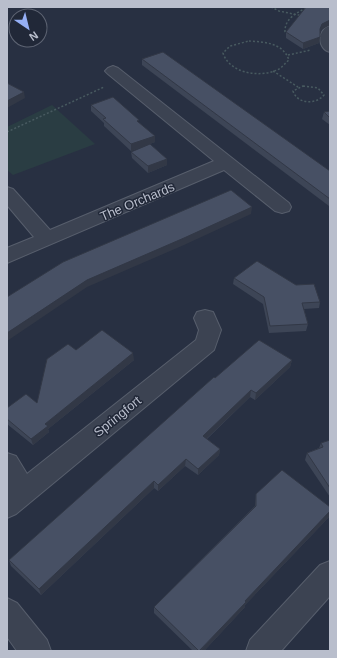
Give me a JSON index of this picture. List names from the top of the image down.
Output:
{
  "streets": {
    "street": ["The Orchards", "Springfort"]
  },
  "north": "bottom right"
}
